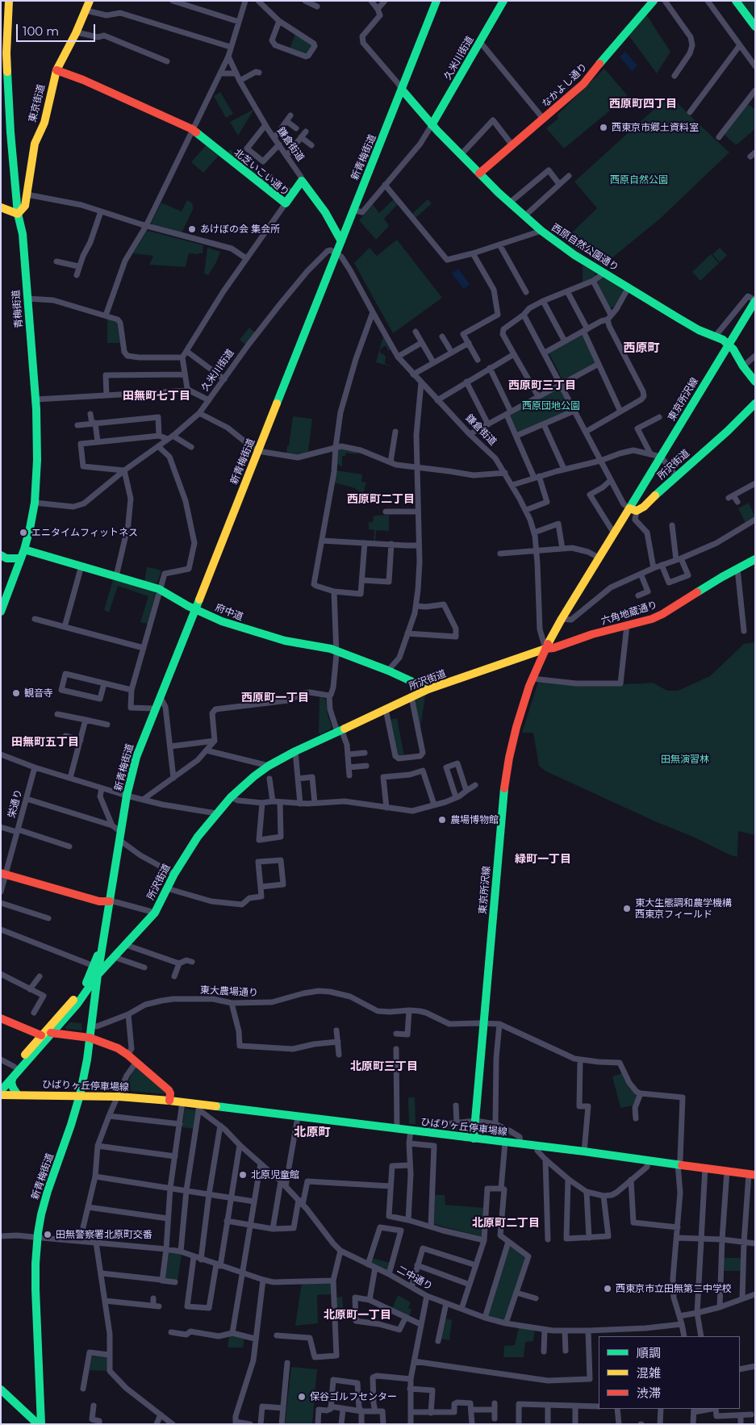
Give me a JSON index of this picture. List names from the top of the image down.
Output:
{
  "streets": {
    "main road": [
      "久米川街道",
      "なかよし通り",
      "東京街道",
      "鎌倉街道",
      "新青梅街道",
      "北芝いこい通り",
      "西原自然公園通り",
      "青梅街道",
      "東京所沢線",
      "所沢街道",
      "府中道",
      "六角地蔵通り",
      "ひばりヶ丘停車場線"
    ],
    "street": ["栄通り", "東大農場通り", "二中通り"]
  },
  "crossings": [
    ["久米川街道", "鎌倉街道"],
    ["久米川街道", "新青梅街道"],
    ["久米川街道", "西原自然公園通り"],
    ["久米川街道", "青梅街道"],
    ["なかよし通り", "西原自然公園通り"],
    ["東京街道", "北芝いこい通り"],
    ["東京街道", "青梅街道"],
    ["鎌倉街道", "新青梅街道"],
    ["鎌倉街道", "東京所沢線"],
    ["鎌倉街道", "所沢街道"],
    ["鎌倉街道", "六角地蔵通り"],
    ["新青梅街道", "西原自然公園通り"],
    ["新青梅街道", "所沢街道"],
    ["新青梅街道", "府中道"],
    ["新青梅街道", "東大農場通り"],
    ["新青梅街道", "ひばりヶ丘停車場線"],
    ["西原自然公園通り", "東京所沢線"],
    ["青梅街道", "府中道"],
    ["東京所沢線", "所沢街道"],
    ["東京所沢線", "六角地蔵通り"],
    ["東京所沢線", "東大農場通り"],
    ["東京所沢線", "ひばりヶ丘停車場線"],
    ["所沢街道", "府中道"],
    ["所沢街道", "六角地蔵通り"],
    ["ひばりヶ丘停車場線", "二中通り"]
  ],
  "districts": [
    "西原町四丁目",
    "西原町",
    "西原町三丁目",
    "田無町七丁目",
    "西原町二丁目",
    "西原町一丁目",
    "田無町五丁目",
    "緑町一丁目",
    "北原町三丁目",
    "北原町",
    "北原町二丁目",
    "北原町一丁目"
  ],
  "parks": ["西原自然公園", "西原団地公園", "田無演習林"],
  "places": [
    "西東京市郷土資料室",
    "あけぼの会 集会所",
    "エニタイムフィットネス",
    "観音寺",
    "農場博物館",
    "東大生態調和農学機構 西東京フィールド",
    "北原児童館",
    "田無警察署北原町交番",
    "西東京市立田無第二中学校",
    "保谷ゴルフセンター"
  ],
  "legend": ["順調", "混雑", "渋滞"],
  "scale_bar": "100 m"
}
